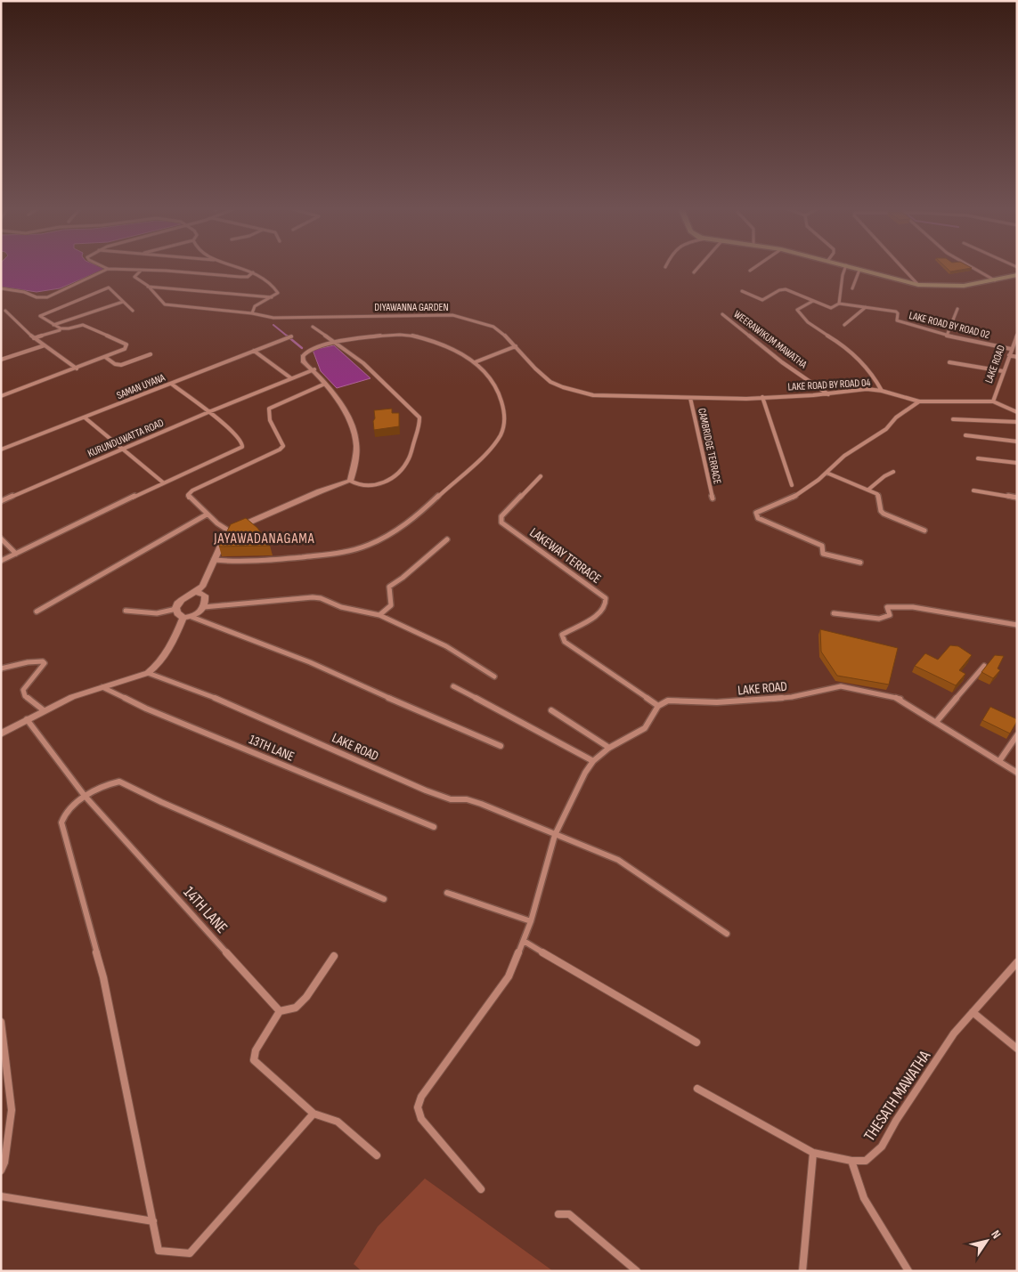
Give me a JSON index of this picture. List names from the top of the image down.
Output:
{
  "streets": {
    "street": [
      "DIYAWANNA GARDEN",
      "LAKE ROAD BY ROAD 02",
      "WEERAWIKUM MAWATHA",
      "LAKE ROAD",
      "LAKE ROAD BY ROAD 04",
      "SAMAN UYANA",
      "KURUNDUWATTA ROAD",
      "CAMBRIDGE TERRACE",
      "LAKEWAY TERRACE",
      "13TH LANE",
      "14TH LANE",
      "THESATH MAWATHA"
    ]
  },
  "crossings": [
    ["DIYAWANNA GARDEN", "LAKE ROAD BY ROAD 04"],
    ["DIYAWANNA GARDEN", "CAMBRIDGE TERRACE"],
    ["LAKE ROAD BY ROAD 02", "LAKE ROAD"],
    ["WEERAWIKUM MAWATHA", "LAKE ROAD BY ROAD 04"],
    ["LAKE ROAD", "LAKE ROAD BY ROAD 04"],
    ["LAKE ROAD", "LAKEWAY TERRACE"]
  ],
  "districts": ["JAYAWADANAGAMA"],
  "north": "top right"
}
